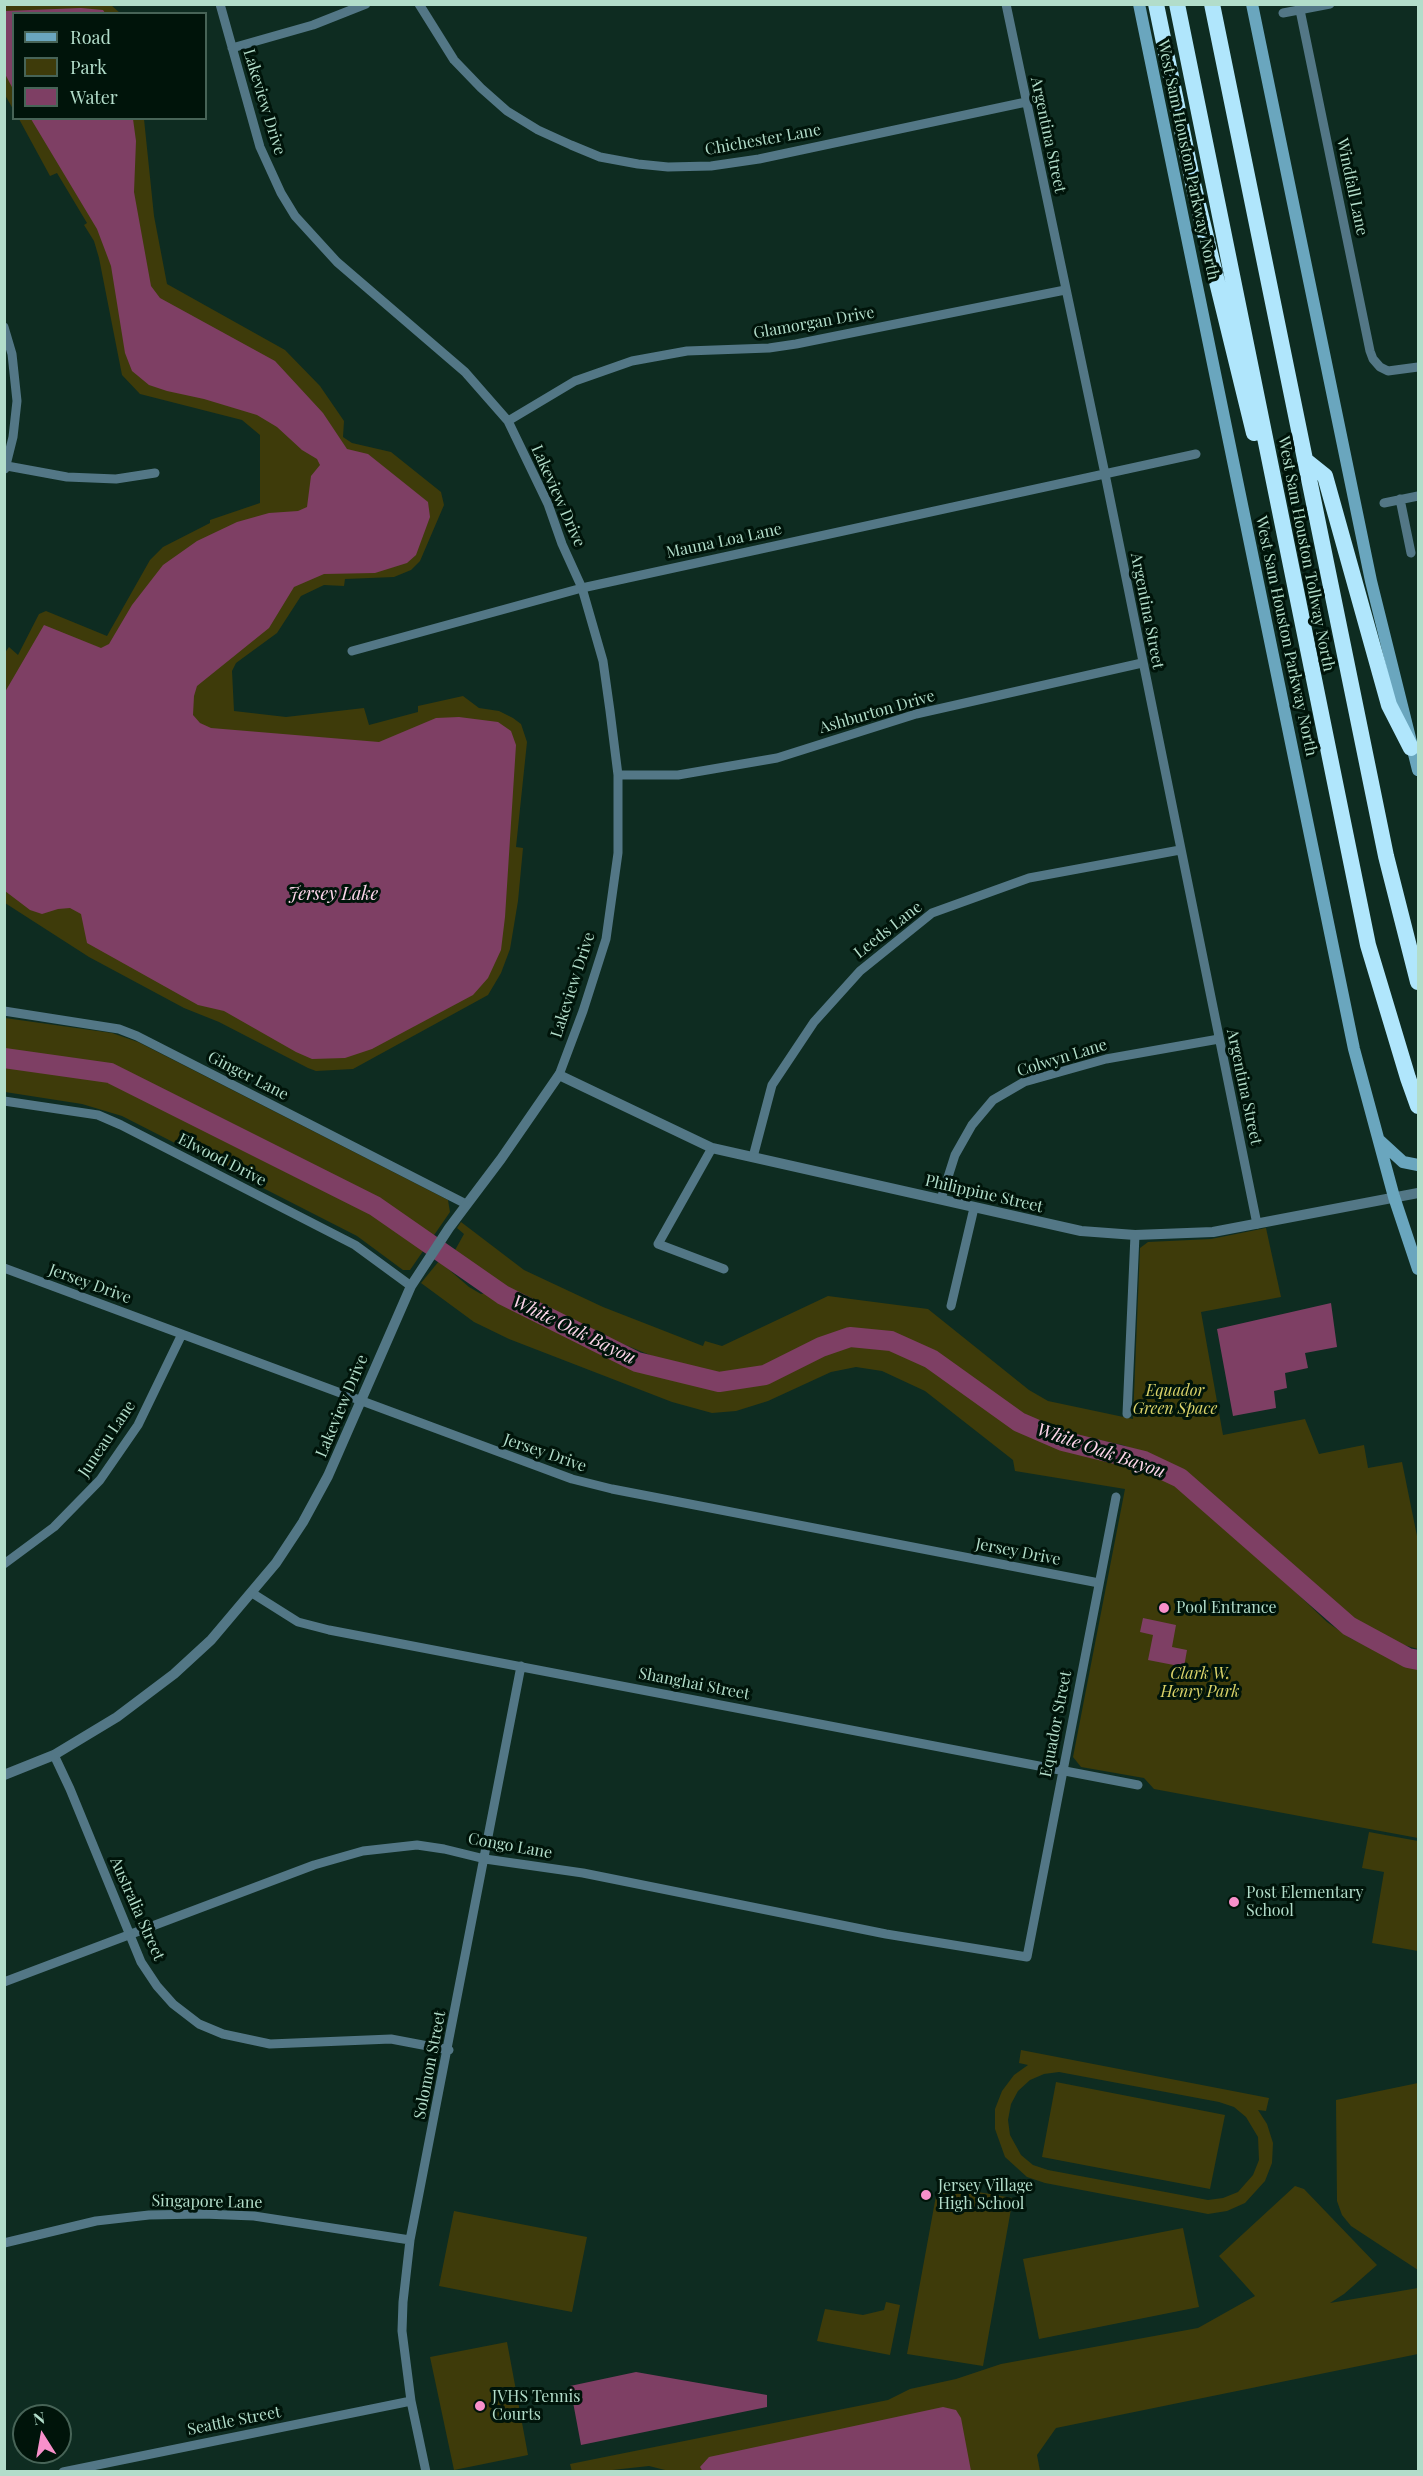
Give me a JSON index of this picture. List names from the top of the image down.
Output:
{
  "streets": {
    "highway": ["West Sam Houston Tollway North"],
    "main road": ["West Sam Houston Parkway North"],
    "street": [
      "Lakeview Drive",
      "Argentina Street",
      "Chichester Lane",
      "Windfall Lane",
      "Glamorgan Drive",
      "Mauna Loa Lane",
      "Ashburton Drive",
      "Leeds Lane",
      "Colwyn Lane",
      "Ginger Lane",
      "Elwood Drive",
      "Philippine Street",
      "Jersey Drive",
      "Juneau Lane",
      "Shanghai Street",
      "Equador Street",
      "Congo Lane",
      "Australia Street",
      "Solomon Street",
      "Singapore Lane",
      "Seattle Street"
    ]
  },
  "crossings": [
    ["Lakeview Drive", "Glamorgan Drive"],
    ["Lakeview Drive", "Mauna Loa Lane"],
    ["Lakeview Drive", "Ashburton Drive"],
    ["Lakeview Drive", "Ginger Lane"],
    ["Lakeview Drive", "Elwood Drive"],
    ["Lakeview Drive", "Philippine Street"],
    ["Lakeview Drive", "Jersey Drive"],
    ["Lakeview Drive", "Shanghai Street"],
    ["Lakeview Drive", "Australia Street"],
    ["Argentina Street", "Chichester Lane"],
    ["Argentina Street", "Glamorgan Drive"],
    ["Argentina Street", "Mauna Loa Lane"],
    ["Argentina Street", "Ashburton Drive"],
    ["Argentina Street", "Leeds Lane"],
    ["Argentina Street", "Colwyn Lane"],
    ["Argentina Street", "Philippine Street"],
    ["West Sam Houston Parkway North", "Philippine Street"],
    ["Leeds Lane", "Philippine Street"],
    ["Colwyn Lane", "Philippine Street"],
    ["Jersey Drive", "Juneau Lane"],
    ["Jersey Drive", "Equador Street"],
    ["Shanghai Street", "Equador Street"],
    ["Shanghai Street", "Solomon Street"],
    ["Equador Street", "Congo Lane"],
    ["Congo Lane", "Australia Street"],
    ["Congo Lane", "Solomon Street"],
    ["Australia Street", "Solomon Street"],
    ["Solomon Street", "Singapore Lane"],
    ["Solomon Street", "Seattle Street"]
  ],
  "water": ["Jersey Lake", "White Oak Bayou"],
  "parks": ["Equador Green Space", "Clark W. Henry Park"],
  "places": [
    "Pool Entrance",
    "Post Elementary School",
    "Jersey Village High School",
    "JVHS Tennis Courts"
  ],
  "legend": ["Road", "Park", "Water"],
  "north": "top"
}
